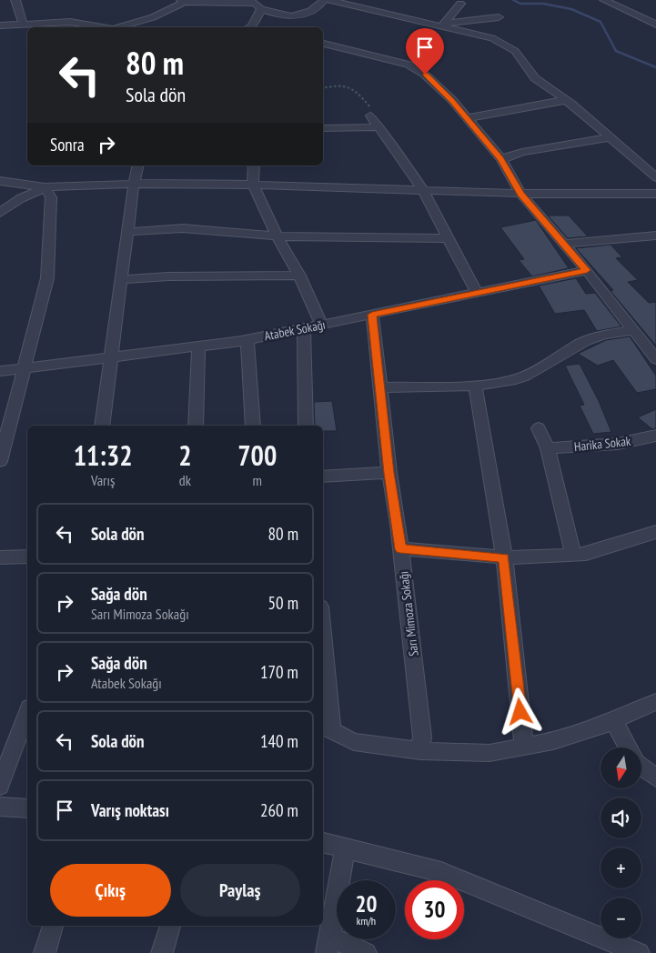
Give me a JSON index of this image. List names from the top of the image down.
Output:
{
  "streets": {
    "street": ["Atabek Sokağı", "Harika Sokak", "Sarı Mimoza Sokağı"]
  },
  "crossings": [
    ["Atabek Sokağı", "Sarı Mimoza Sokağı"]
  ],
  "north": "bottom",
  "page": {
    "turn": ["80 m", "Sola dön"],
    "then": "Sonra",
    "eta": [
      "11:32",
      "Varış",
      "2",
      "dk",
      "700",
      "m"
    ],
    "list": [
      {
        "name": "Sola dön",
        "value": "80 m"
      },
      {
        "name": "Sağa dön",
        "note": "Sarı Mimoza Sokağı",
        "value": "50 m"
      },
      {
        "name": "Sağa dön",
        "note": "Atabek Sokağı",
        "value": "170 m"
      },
      {
        "name": "Sola dön",
        "value": "140 m"
      },
      {
        "name": "Varış noktası",
        "value": "260 m"
      }
    ],
    "map_buttons": ["+", "−"],
    "buttons": ["Çıkış", "Paylaş"],
    "speed": "20 km/h",
    "limit": "30"
  }
}
